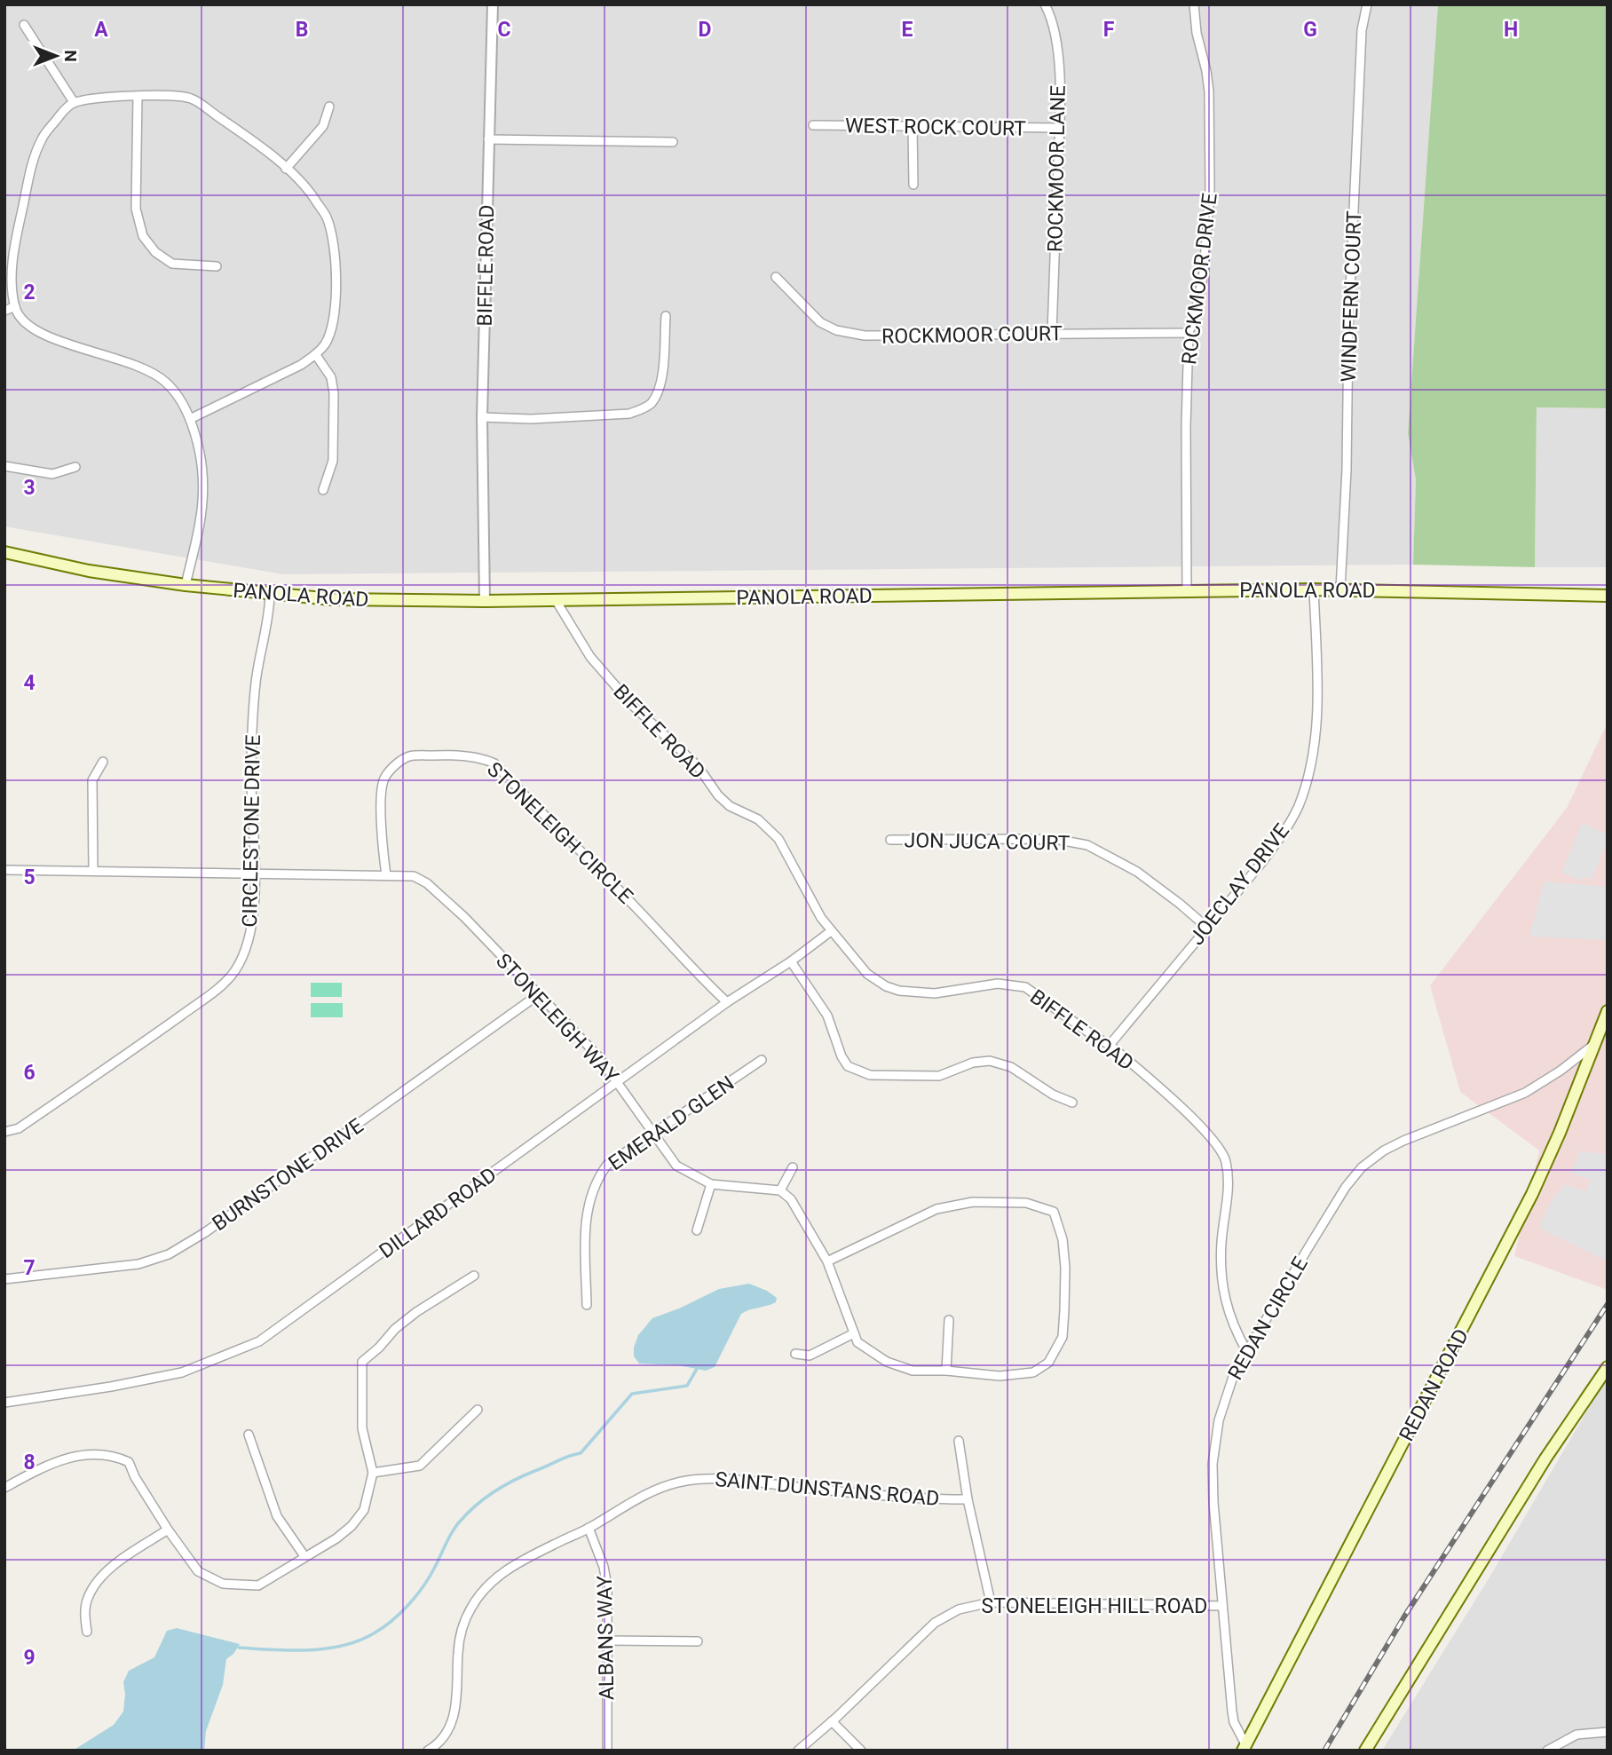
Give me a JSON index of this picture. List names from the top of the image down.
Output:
{
  "streets": {
    "main road": ["PANOLA ROAD", "REDAN ROAD"],
    "street": [
      "WEST ROCK COURT",
      "ROCKMOOR LANE",
      "BIFFLE ROAD",
      "ROCKMOOR DRIVE",
      "WINDFERN COURT",
      "ROCKMOOR COURT",
      "CIRCLESTONE DRIVE",
      "STONELEIGH CIRCLE",
      "JON JUCA COURT",
      "JOECLAY DRIVE",
      "STONELEIGH WAY",
      "EMERALD GLEN",
      "BURNSTONE DRIVE",
      "DILLARD ROAD",
      "REDAN CIRCLE",
      "SAINT DUNSTANS ROAD",
      "STONELEIGH HILL ROAD",
      "ALBANS WAY"
    ]
  },
  "crossings": [
    ["WEST ROCK COURT", "ROCKMOOR LANE"],
    ["ROCKMOOR LANE", "ROCKMOOR COURT"],
    ["BIFFLE ROAD", "PANOLA ROAD"],
    ["BIFFLE ROAD", "JOECLAY DRIVE"],
    ["BIFFLE ROAD", "DILLARD ROAD"],
    ["BIFFLE ROAD", "REDAN CIRCLE"],
    ["ROCKMOOR DRIVE", "ROCKMOOR COURT"],
    ["ROCKMOOR DRIVE", "PANOLA ROAD"],
    ["WINDFERN COURT", "PANOLA ROAD"],
    ["PANOLA ROAD", "CIRCLESTONE DRIVE"],
    ["PANOLA ROAD", "JOECLAY DRIVE"],
    ["CIRCLESTONE DRIVE", "STONELEIGH WAY"],
    ["STONELEIGH CIRCLE", "STONELEIGH WAY"],
    ["STONELEIGH CIRCLE", "DILLARD ROAD"],
    ["JON JUCA COURT", "JOECLAY DRIVE"],
    ["STONELEIGH WAY", "EMERALD GLEN"],
    ["STONELEIGH WAY", "BURNSTONE DRIVE"],
    ["STONELEIGH WAY", "DILLARD ROAD"],
    ["REDAN CIRCLE", "REDAN ROAD"],
    ["REDAN CIRCLE", "STONELEIGH HILL ROAD"],
    ["SAINT DUNSTANS ROAD", "ALBANS WAY"]
  ],
  "north": "right",
  "grid": {
    "columns": [
      "A",
      "B",
      "C",
      "D",
      "E",
      "F",
      "G",
      "H"
    ],
    "rows": [
      "2",
      "3",
      "4",
      "5",
      "6",
      "7",
      "8",
      "9"
    ]
  }
}
